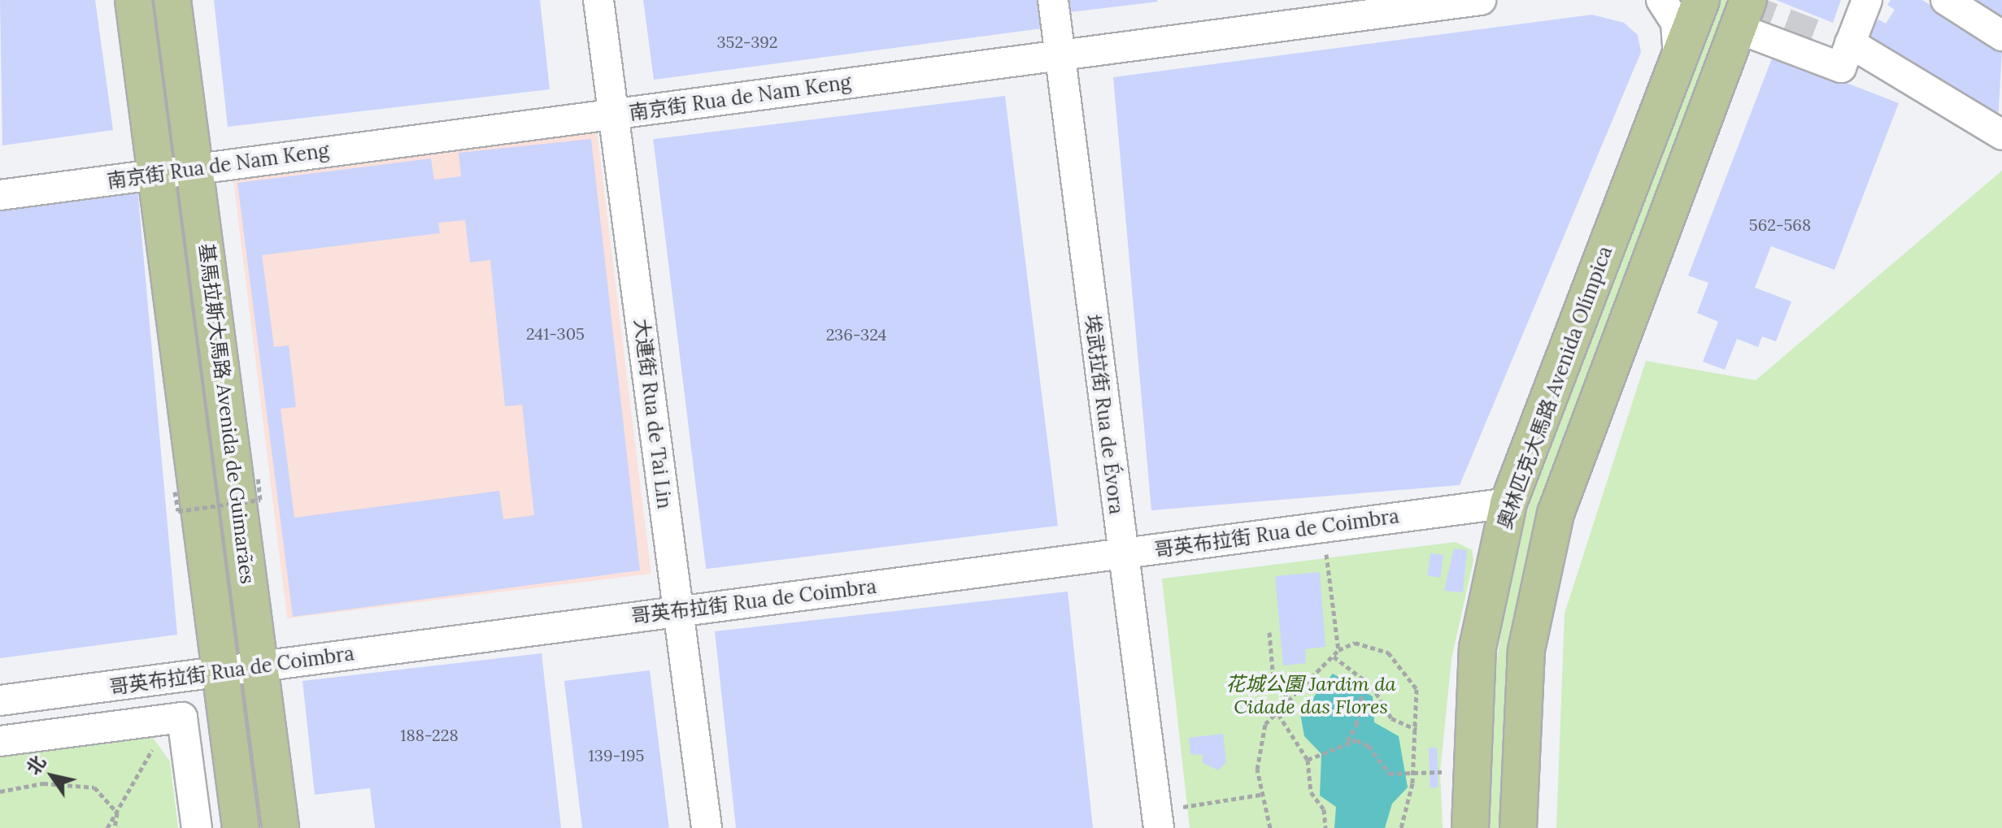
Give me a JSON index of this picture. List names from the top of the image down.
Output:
{
  "streets": {
    "main road": ["奧林匹克大馬路 Avenida Olímpica", "基馬拉斯大馬路 Avenida de Guimarães"],
    "street": [
      "南京街 Rua de Nam Keng",
      "大連街 Rua de Tai Lin",
      "埃武拉街 Rua de Évora",
      "哥英布拉街 Rua de Coimbra"
    ]
  },
  "crossings": [
    ["南京街 Rua de Nam Keng", "基馬拉斯大馬路 Avenida de Guimarães"],
    ["南京街 Rua de Nam Keng", "大連街 Rua de Tai Lin"],
    ["南京街 Rua de Nam Keng", "埃武拉街 Rua de Évora"],
    ["奧林匹克大馬路 Avenida Olímpica", "哥英布拉街 Rua de Coimbra"],
    ["基馬拉斯大馬路 Avenida de Guimarães", "哥英布拉街 Rua de Coimbra"],
    ["大連街 Rua de Tai Lin", "哥英布拉街 Rua de Coimbra"],
    ["埃武拉街 Rua de Évora", "哥英布拉街 Rua de Coimbra"]
  ],
  "parks": ["花城公園 Jardim da Cidade das Flores"],
  "house_numbers": [
    "352-392",
    "562-568",
    "241-305",
    "236-324",
    "188-228",
    "139-195"
  ],
  "north": "top left"
}
